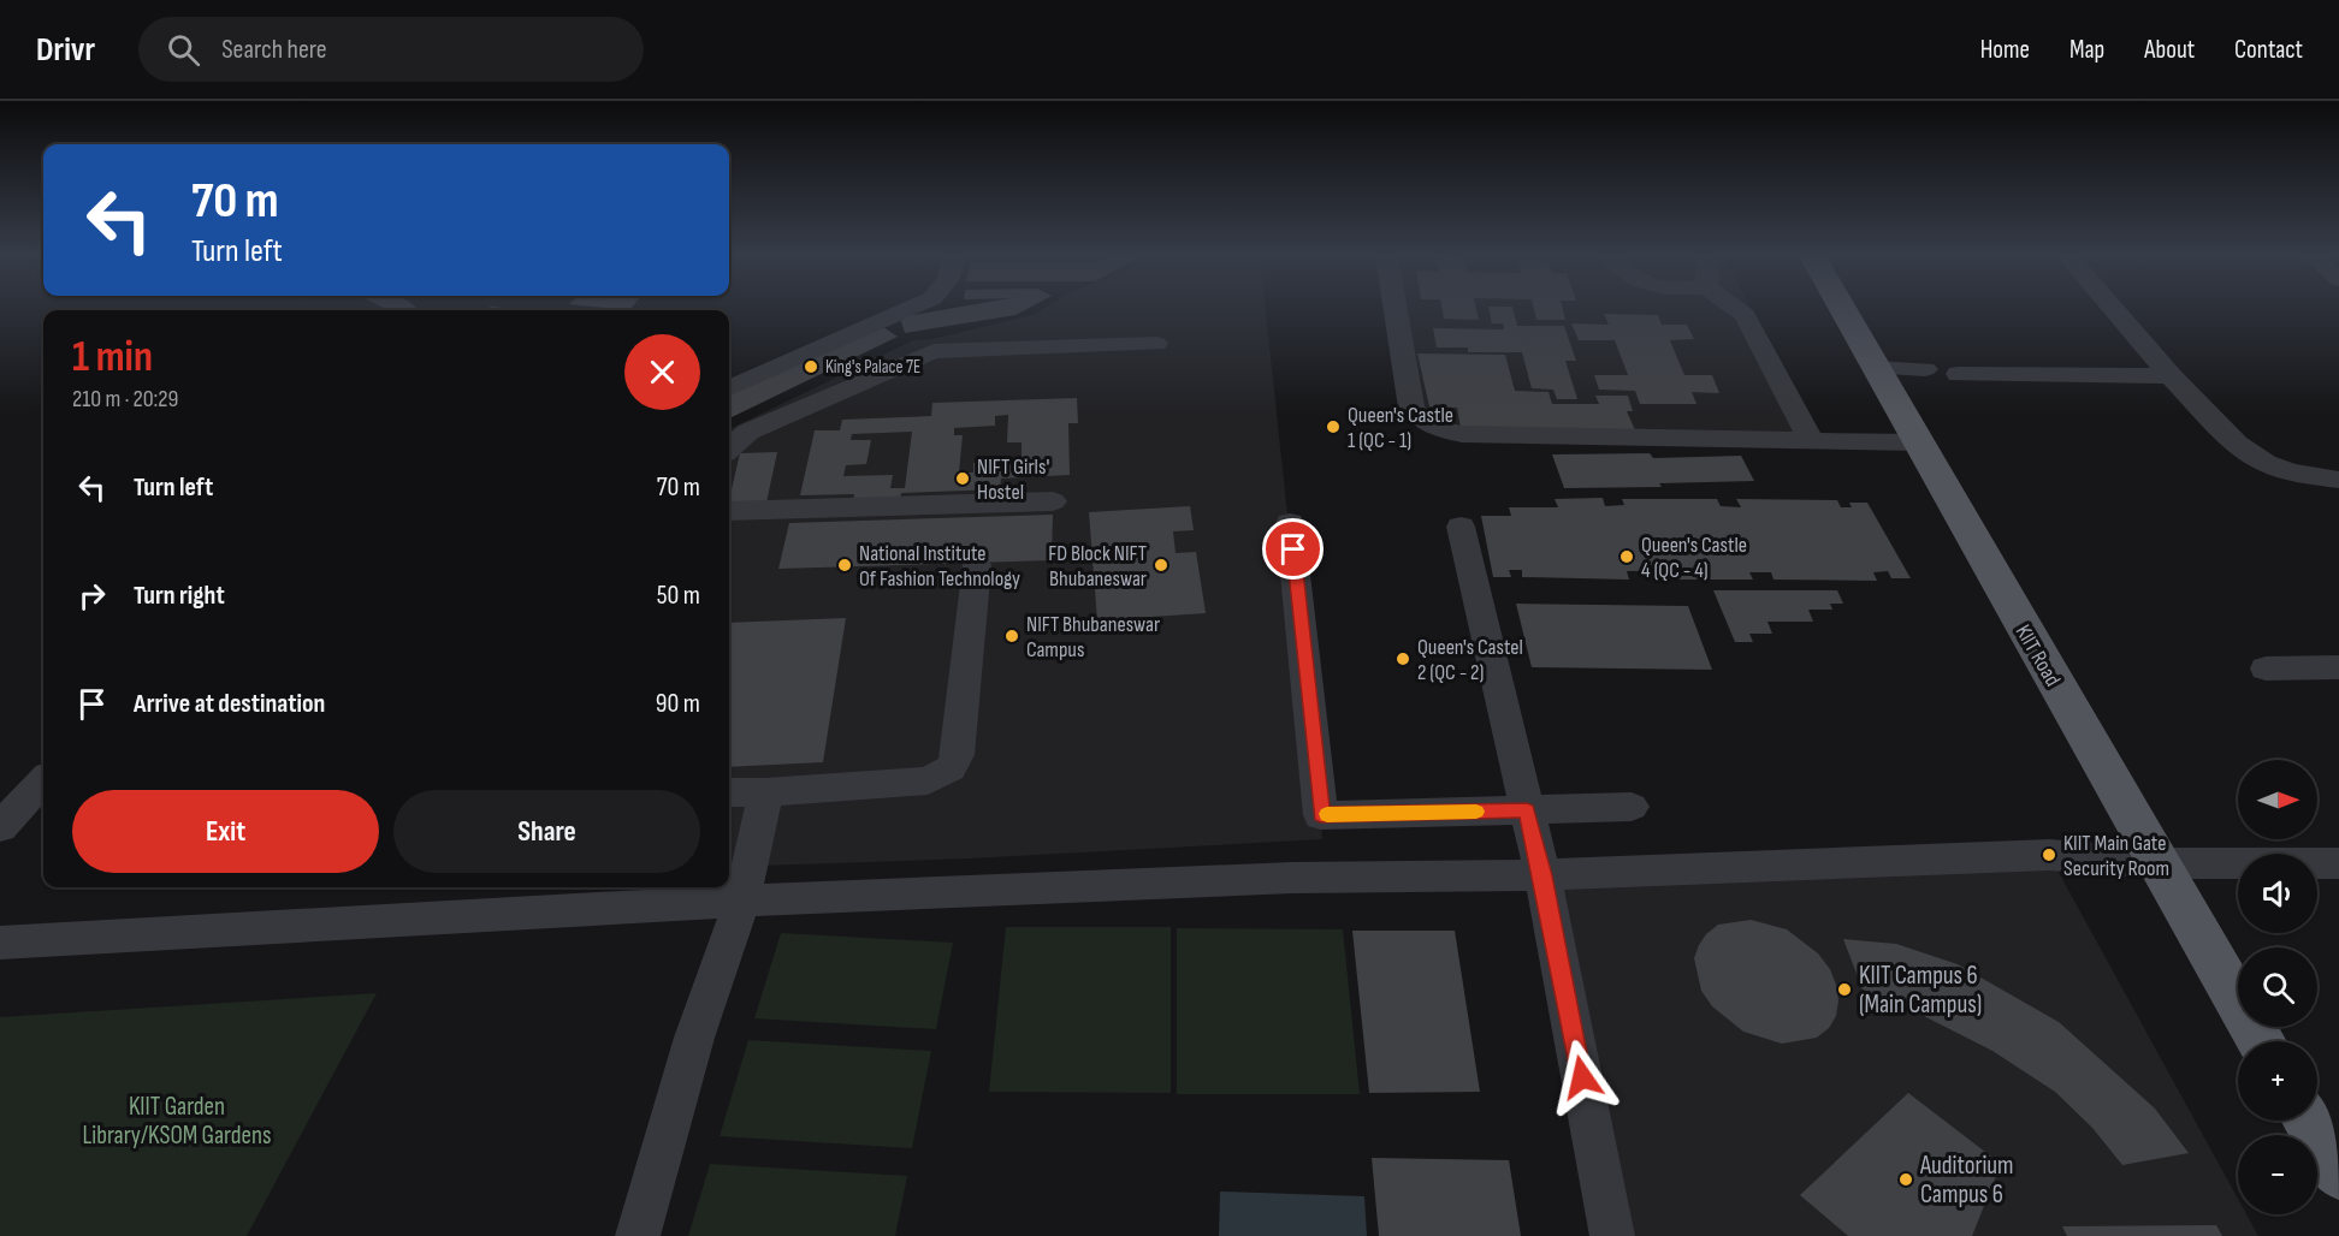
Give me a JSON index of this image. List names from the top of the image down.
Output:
{
  "streets": {
    "main road": ["KIIT Road"]
  },
  "parks": ["KIIT Garden Library/KSOM Gardens"],
  "places": [
    "King's Palace 7E",
    "Queen's Castle 1 (QC - 1)",
    "NIFT Girls' Hostel",
    "Queen's Castle 4 (QC - 4)",
    "National Institute Of Fashion Technology",
    "FD Block NIFT Bhubaneswar",
    "NIFT Bhubaneswar Campus",
    "Queen's Castel 2 (QC - 2)",
    "KIIT Main Gate Security Room",
    "KIIT Campus 6 (Main Campus)",
    "Auditorium Campus 6"
  ],
  "north": "right",
  "page": {
    "header": "Drivr",
    "search": "Search here",
    "nav": [
      "Home",
      "Map",
      "About",
      "Contact"
    ],
    "turn": ["70 m", "Turn left"],
    "heading": ["1 min", "210 m · 20:29"],
    "list": [
      {
        "name": "Turn left",
        "value": "70 m"
      },
      {
        "name": "Turn right",
        "value": "50 m"
      },
      {
        "name": "Arrive at destination",
        "value": "90 m"
      }
    ],
    "map_buttons": ["+", "−"],
    "buttons": ["Exit", "Share"]
  }
}
